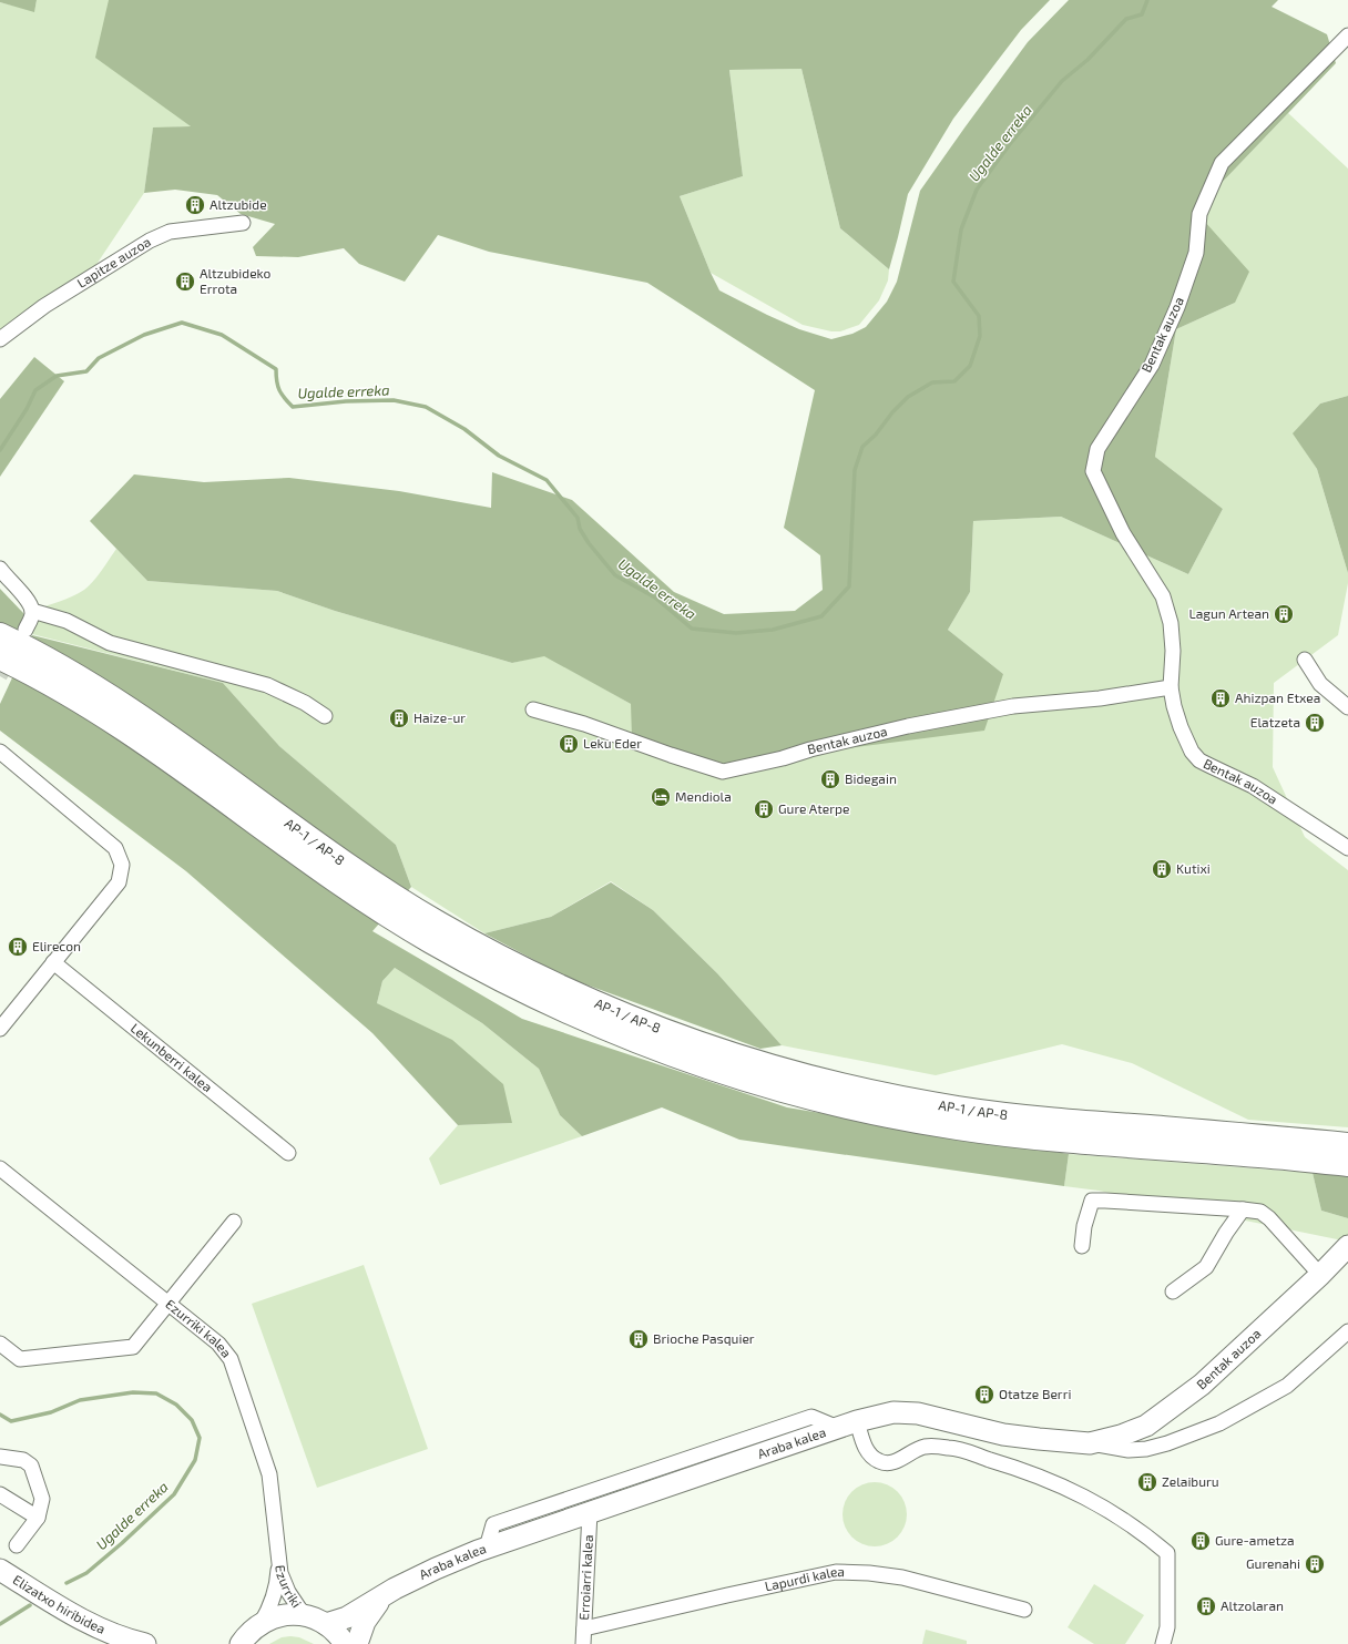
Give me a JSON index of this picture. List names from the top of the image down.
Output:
{
  "streets": {
    "highway": ["AP-1 / AP-8"],
    "street": [
      "Lapitze auzoa",
      "Bentak auzoa",
      "Lekunberri kalea",
      "Ezurriki kalea",
      "Araba kalea",
      "Erroiarri kalea",
      "Lapurdi kalea",
      "Ezurriki",
      "Elizatxo hiribidea"
    ]
  },
  "crossings": [
    ["Bentak auzoa", "Araba kalea"],
    ["Ezurriki kalea", "Ezurriki"],
    ["Araba kalea", "Erroiarri kalea"],
    ["Erroiarri kalea", "Lapurdi kalea"]
  ],
  "water": ["Ugalde erreka"],
  "places": {
    "building": [
      "Altzubide",
      "Altzubideko Errota",
      "Lagun Artean",
      "Ahizpan Etxea",
      "Haize-ur",
      "Elatzeta",
      "Leku Eder",
      "Bidegain",
      "Gure Aterpe",
      "Kutixi",
      "Elirecon",
      "Brioche Pasquier",
      "Otatze Berri",
      "Zelaiburu",
      "Gure-ametza",
      "Gurenahi",
      "Altzolaran"
    ],
    "hotel": ["Mendiola"]
  }
}
